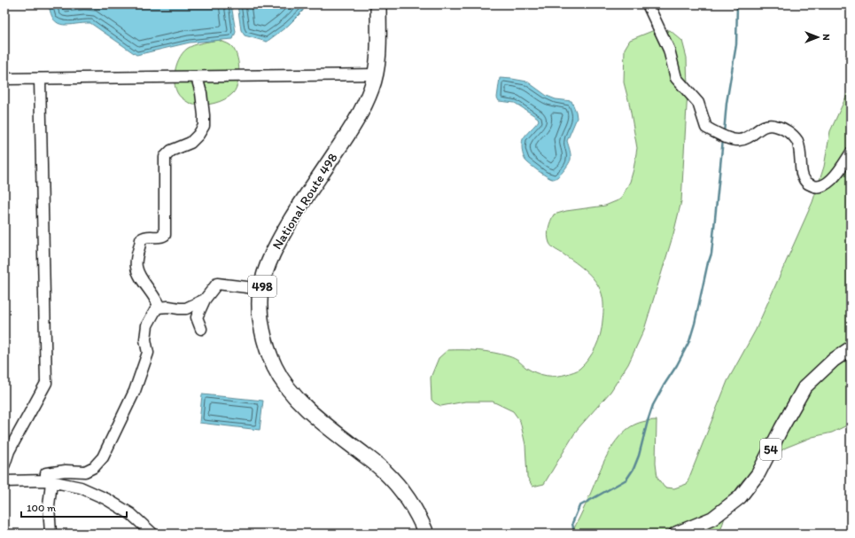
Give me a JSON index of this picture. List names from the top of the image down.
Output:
{
  "streets": {
    "highway": ["National Route 498", "498"],
    "main road": ["54"]
  },
  "scale_bar": "100 m",
  "north": "right"
}
